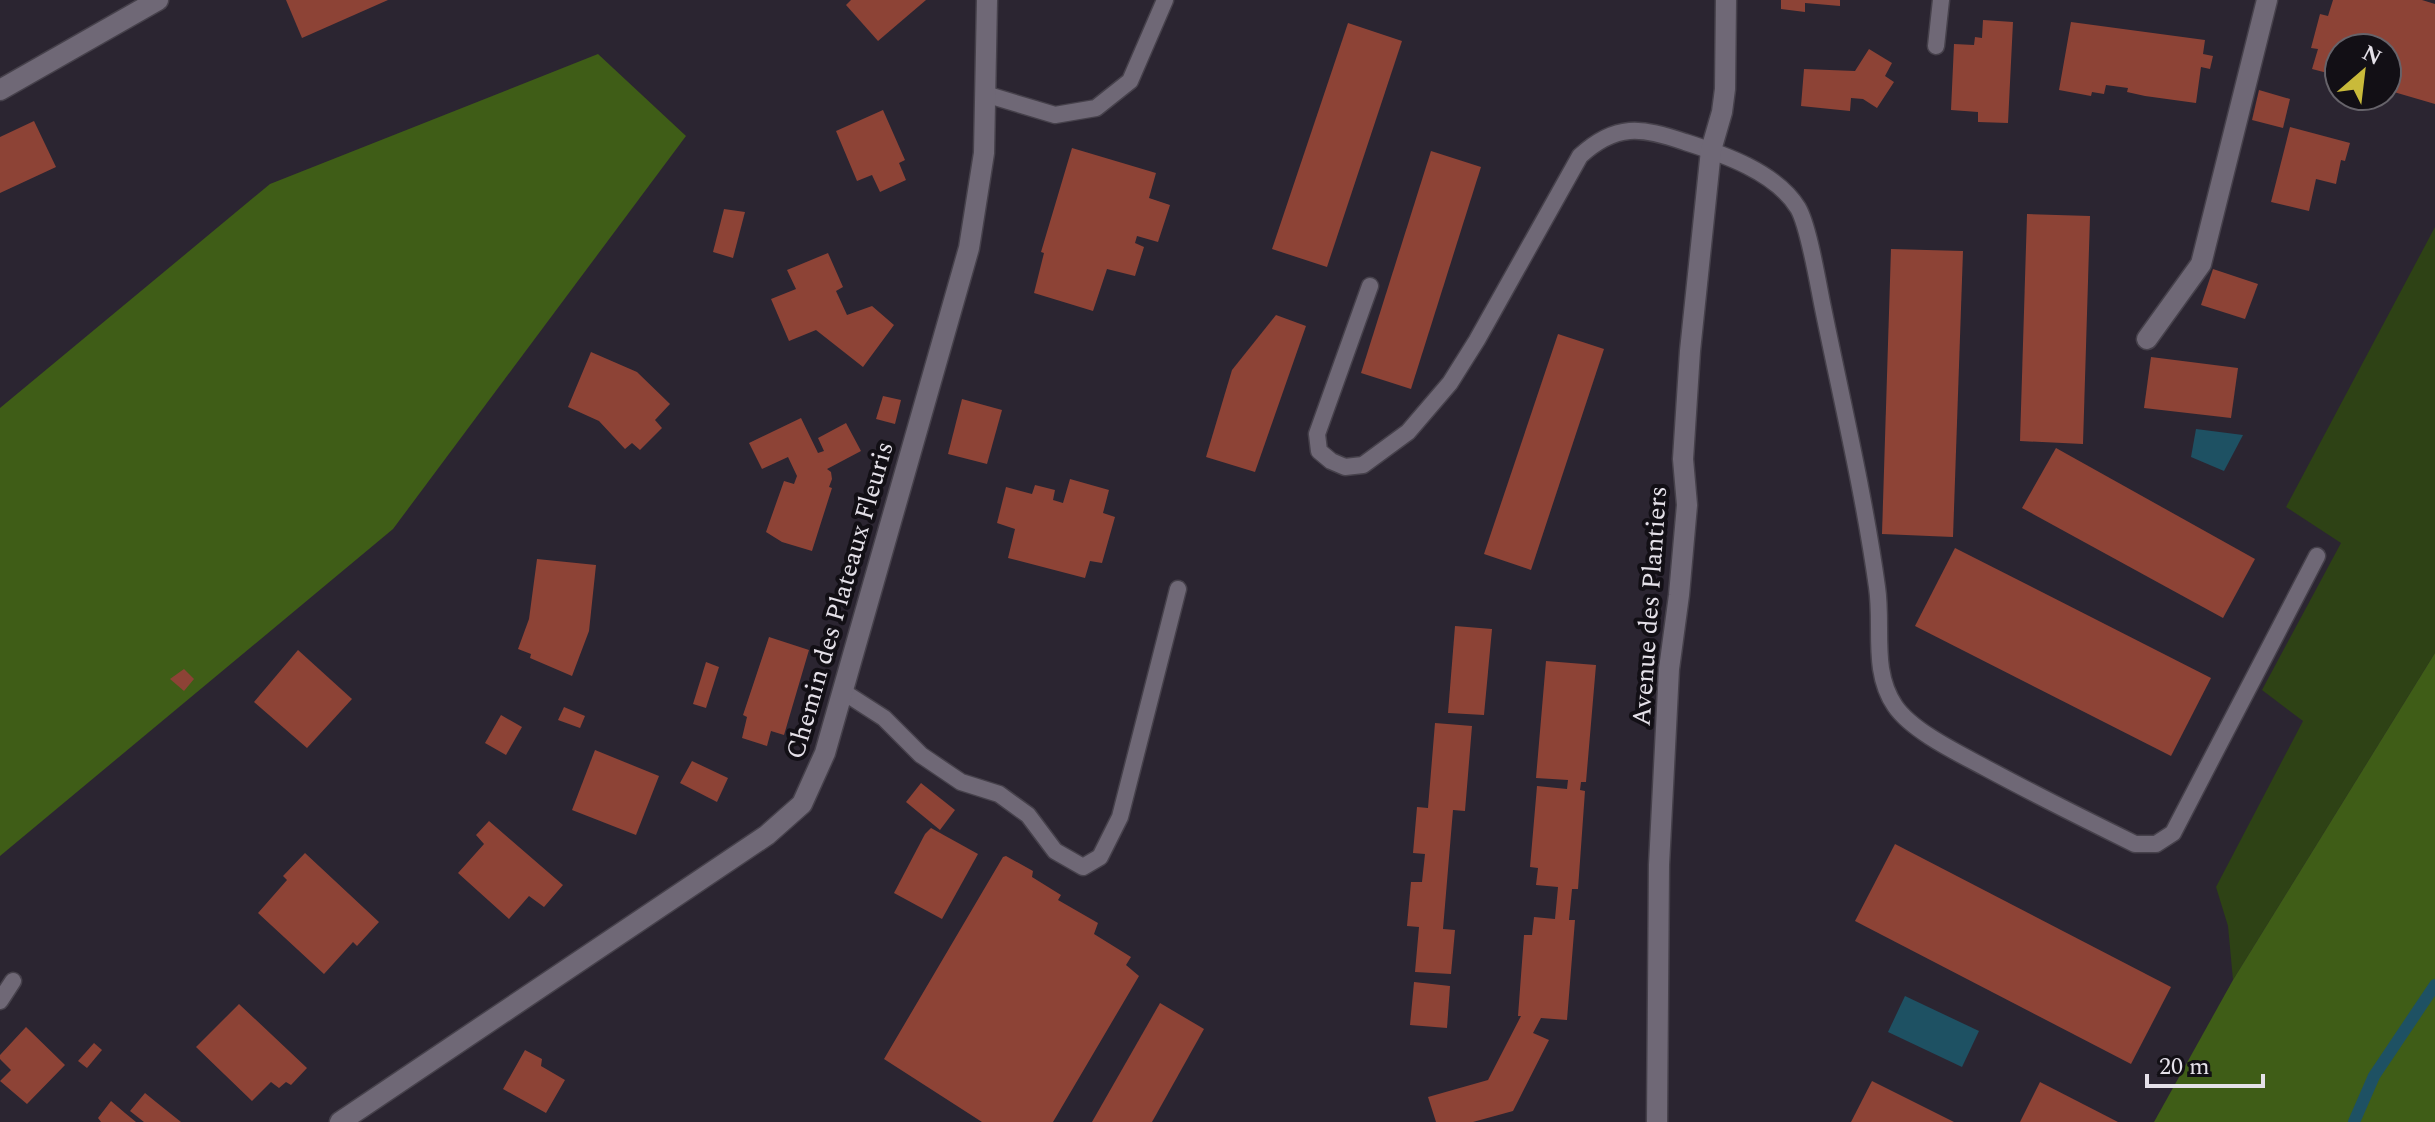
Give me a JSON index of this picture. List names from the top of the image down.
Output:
{
  "streets": {
    "street": ["Chemin des Plateaux Fleuris", "Avenue des Plantiers"]
  },
  "scale_bar": "20 m",
  "north": "top right"
}
